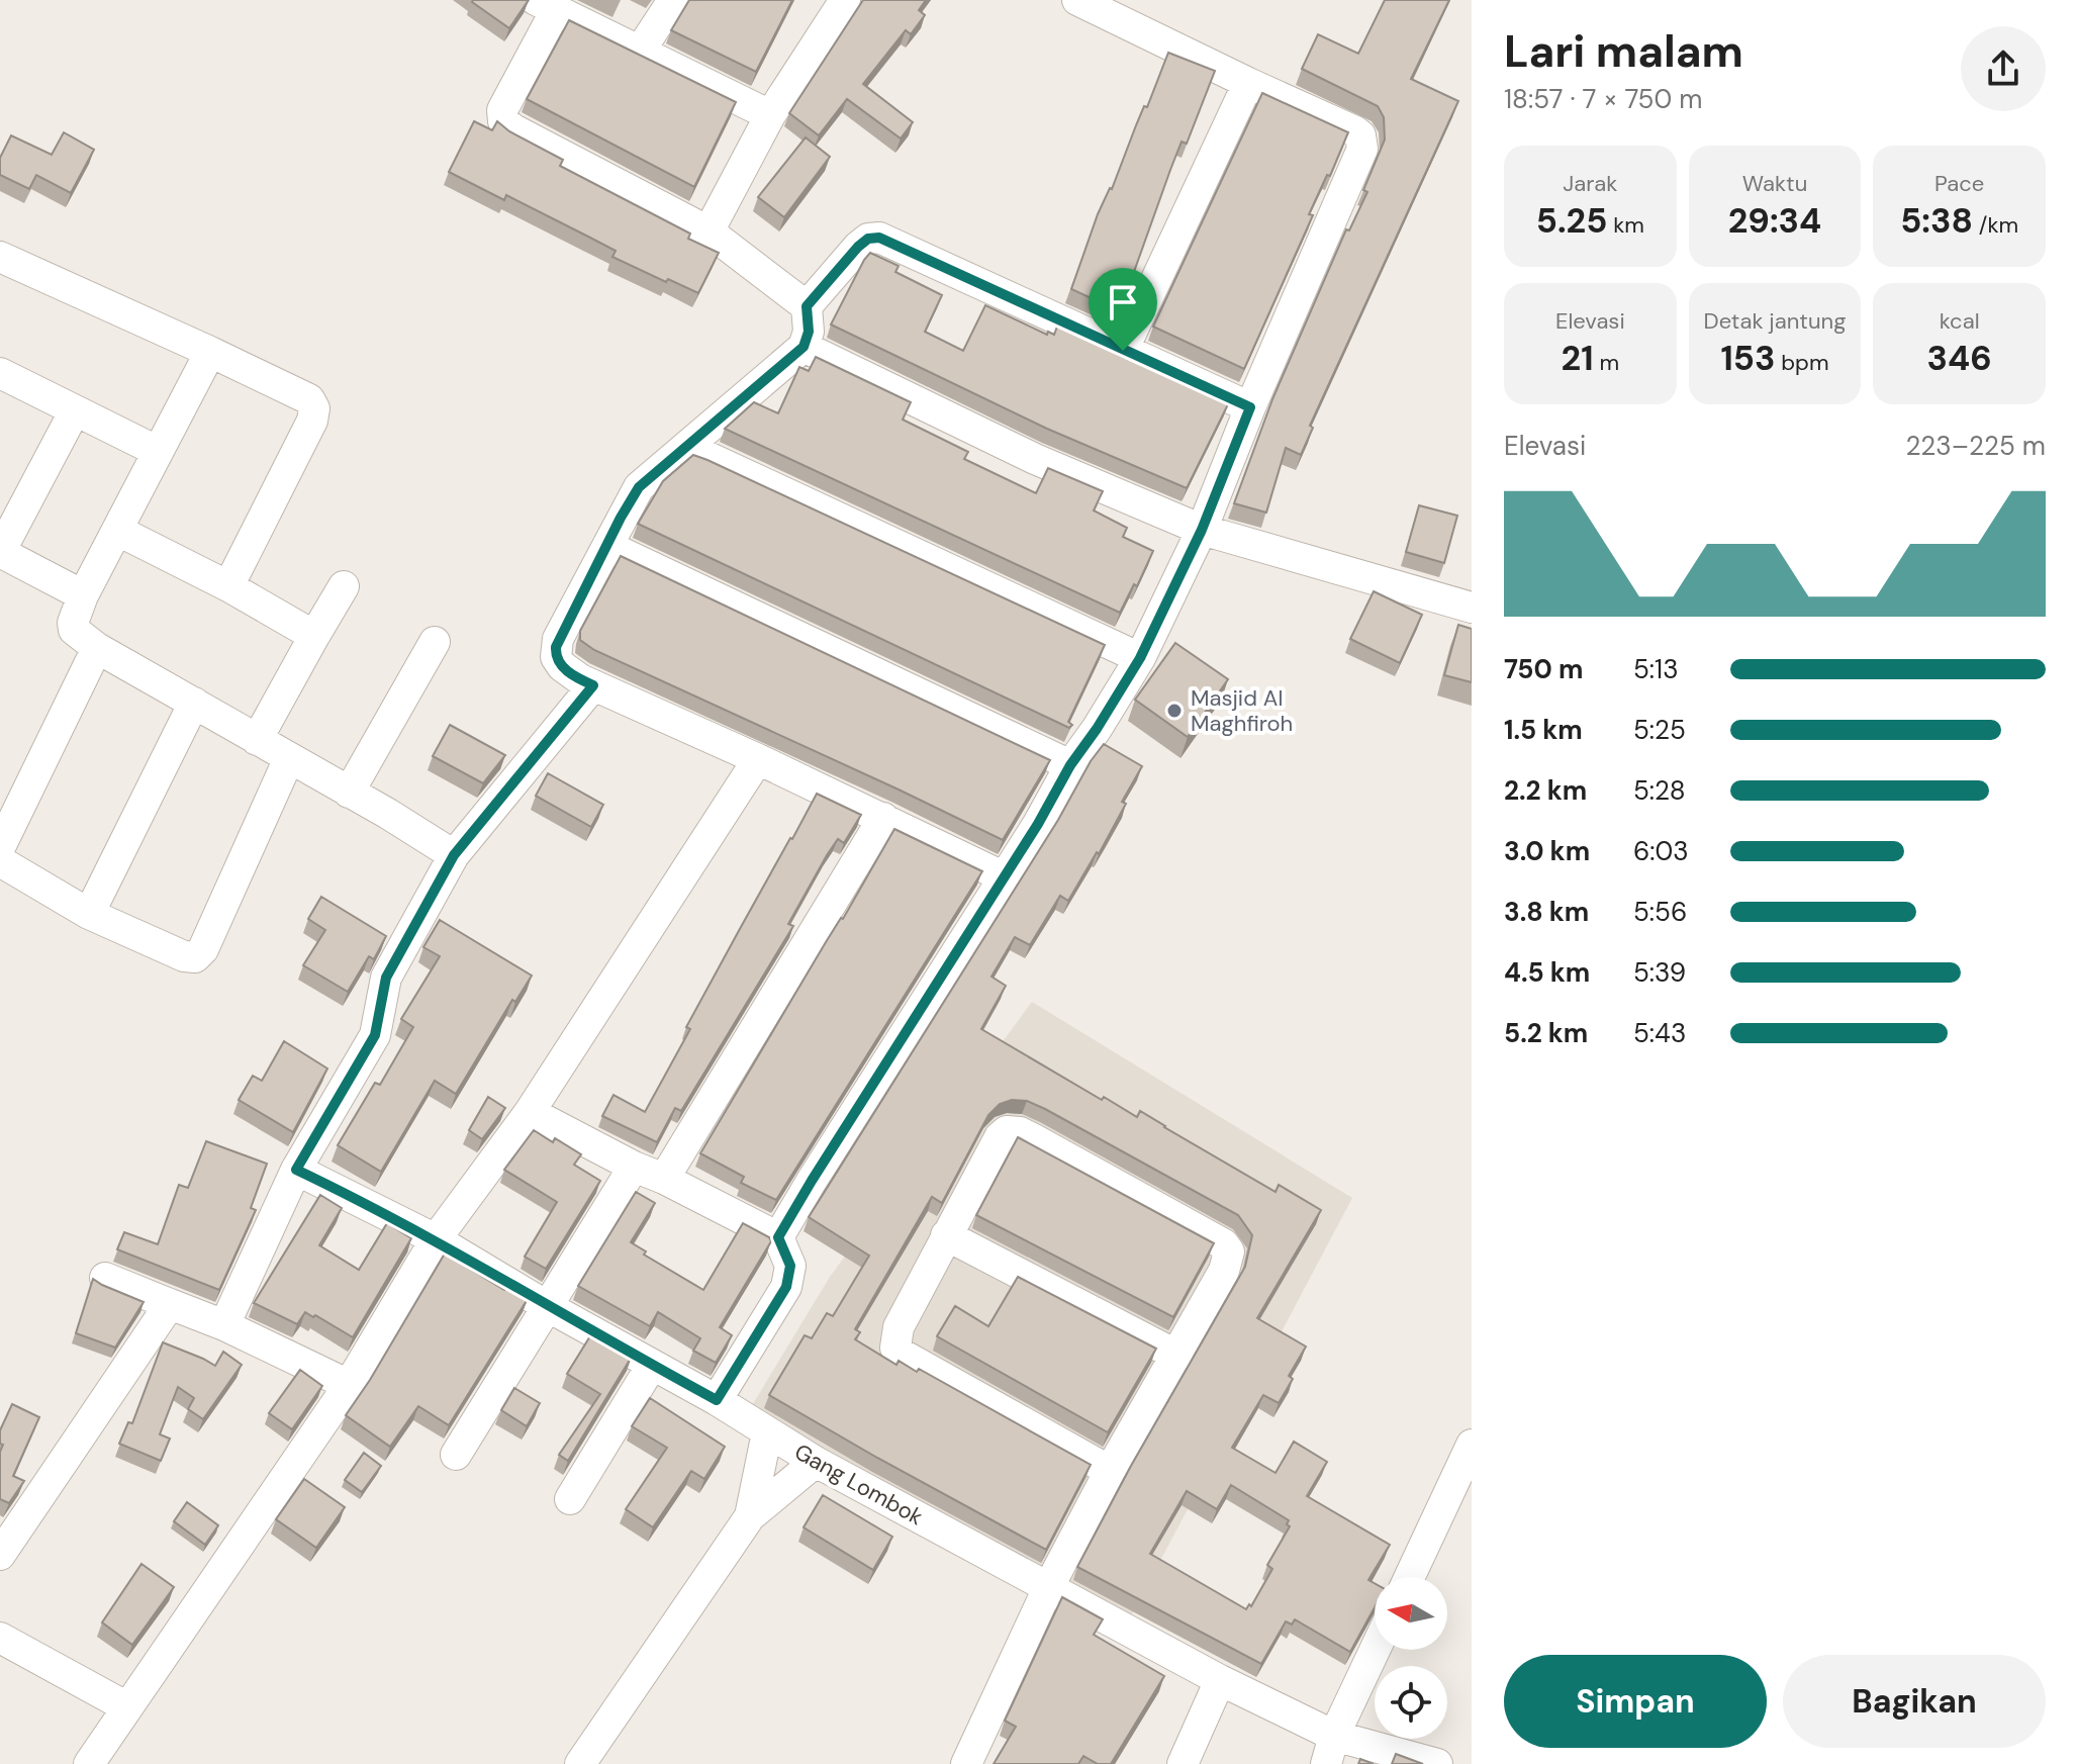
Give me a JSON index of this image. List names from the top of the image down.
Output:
{
  "streets": {
    "street": ["Gang Lombok"]
  },
  "places": ["Masjid Al Maghfiroh"],
  "north": "left",
  "page": {
    "heading": ["Lari malam", "18:57 · 7 × 750 m"],
    "stats": [
      ["Jarak", "5.25 km"],
      ["Waktu", "29:34"],
      ["Pace", "5:38 /km"],
      ["Elevasi", "21 m"],
      ["Detak jantung", "153 bpm"],
      ["kcal", "346"]
    ],
    "chart": ["Elevasi", "223–225 m"],
    "list": [
      {
        "name": "750 m",
        "note": "5:13"
      },
      {
        "name": "1.5 km",
        "note": "5:25"
      },
      {
        "name": "2.2 km",
        "note": "5:28"
      },
      {
        "name": "3.0 km",
        "note": "6:03"
      },
      {
        "name": "3.8 km",
        "note": "5:56"
      },
      {
        "name": "4.5 km",
        "note": "5:39"
      },
      {
        "name": "5.2 km",
        "note": "5:43"
      }
    ],
    "buttons": ["Simpan", "Bagikan"]
  }
}
